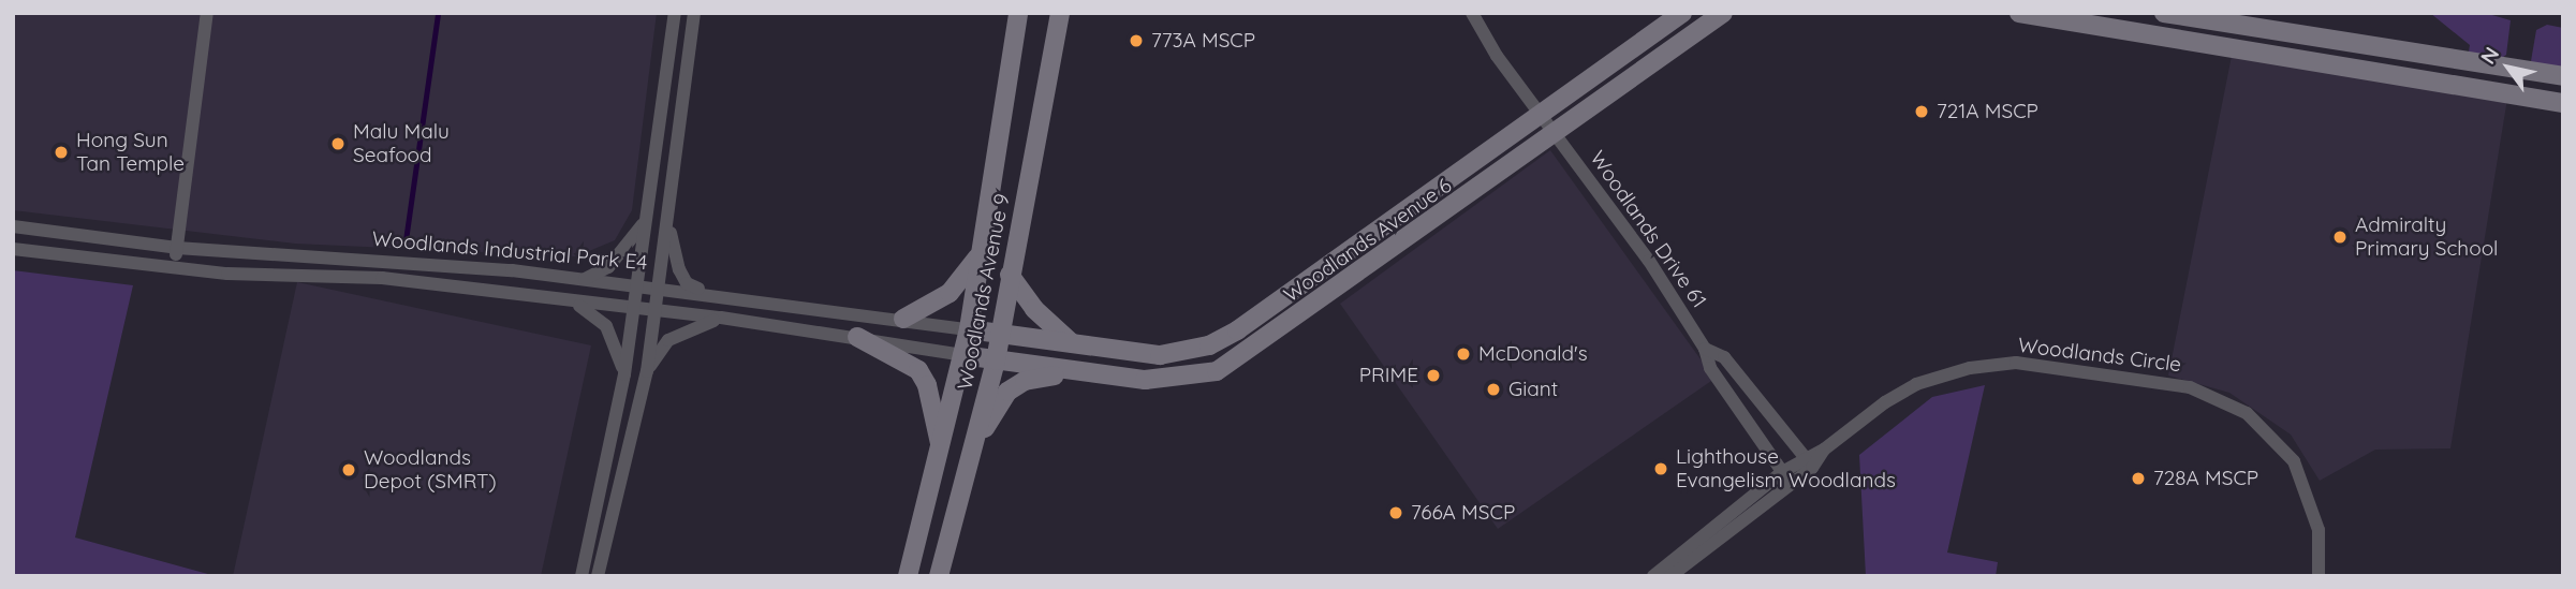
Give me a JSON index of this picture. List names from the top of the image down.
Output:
{
  "streets": {
    "street": [
      "Woodlands Drive 61",
      "Woodlands Avenue 6",
      "Woodlands Industrial Park E4",
      "Woodlands Avenue 9",
      "Woodlands Circle"
    ]
  },
  "crossings": [
    ["Woodlands Drive 61", "Woodlands Avenue 6"],
    ["Woodlands Drive 61", "Woodlands Circle"],
    ["Woodlands Avenue 6", "Woodlands Industrial Park E4"],
    ["Woodlands Avenue 6", "Woodlands Avenue 9"],
    ["Woodlands Industrial Park E4", "Woodlands Avenue 9"]
  ],
  "places": [
    "773A MSCP",
    "721A MSCP",
    "Malu Malu Seafood",
    "Hong Sun Tan Temple",
    "Admiralty Primary School",
    "McDonald's",
    "PRIME",
    "Giant",
    "Lighthouse Evangelism Woodlands",
    "Woodlands Depot (SMRT)",
    "728A MSCP",
    "766A MSCP"
  ],
  "north": "top left"
}
